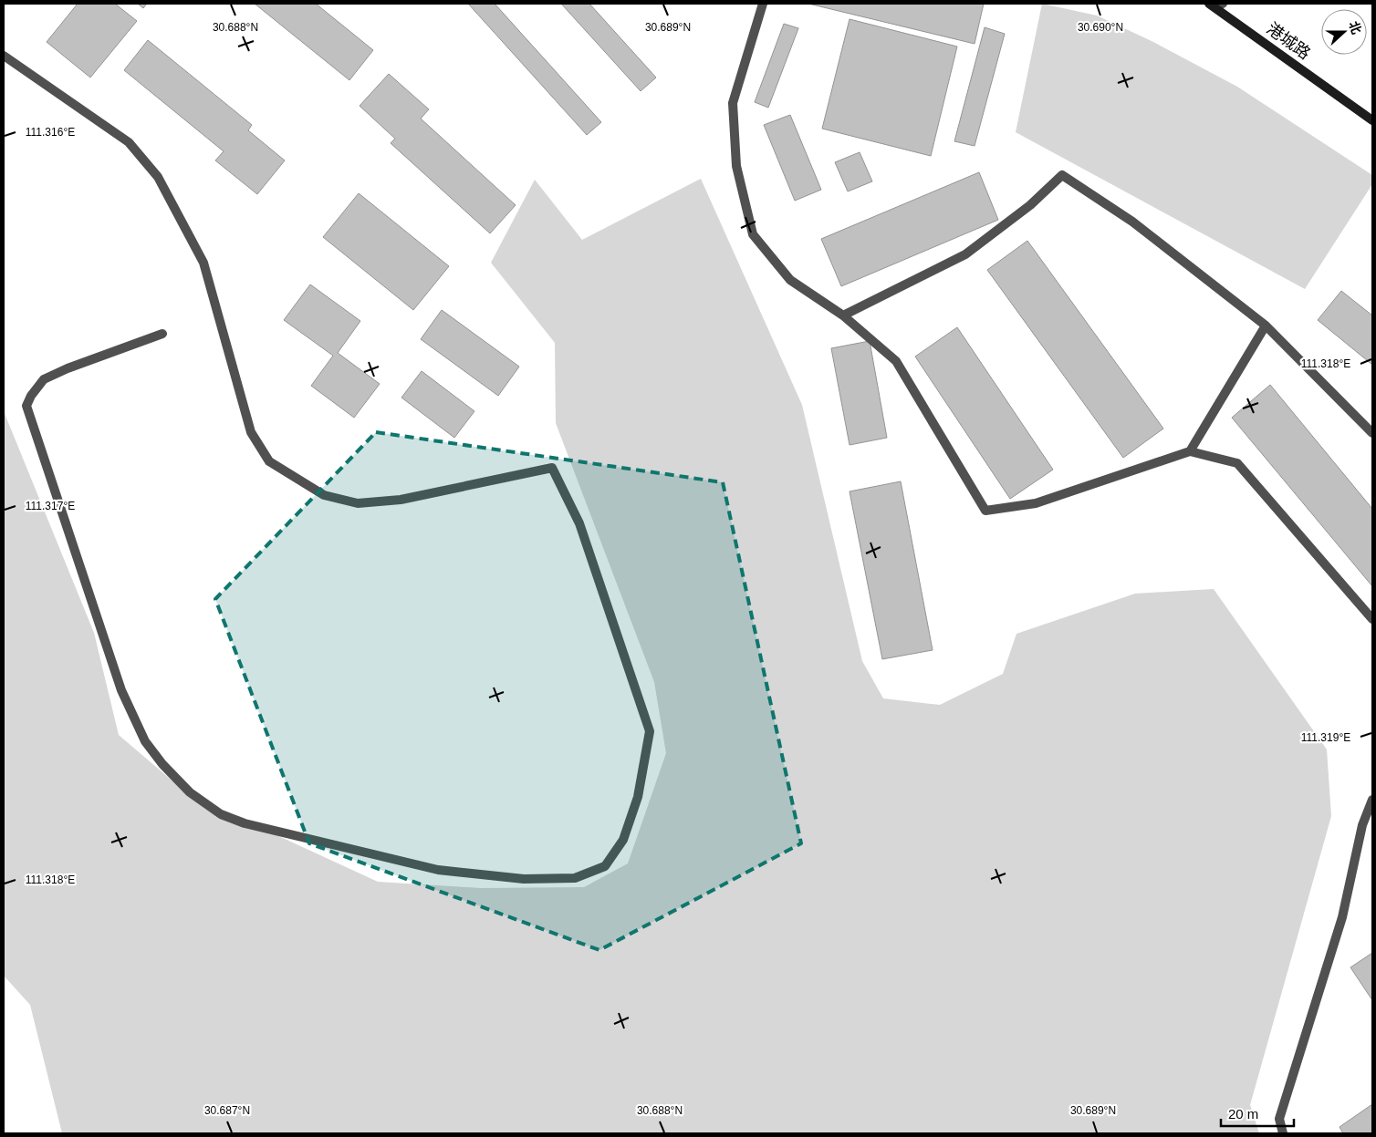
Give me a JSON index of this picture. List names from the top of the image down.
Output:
{
  "streets": {
    "street": ["港城路"]
  },
  "scale_bar": "20 m",
  "north": "right",
  "coordinates": [
    "30.688°N",
    "30.689°N",
    "30.690°N",
    "111.316°E",
    "111.318°E",
    "111.317°E",
    "111.319°E",
    "30.687°N"
  ]
}
